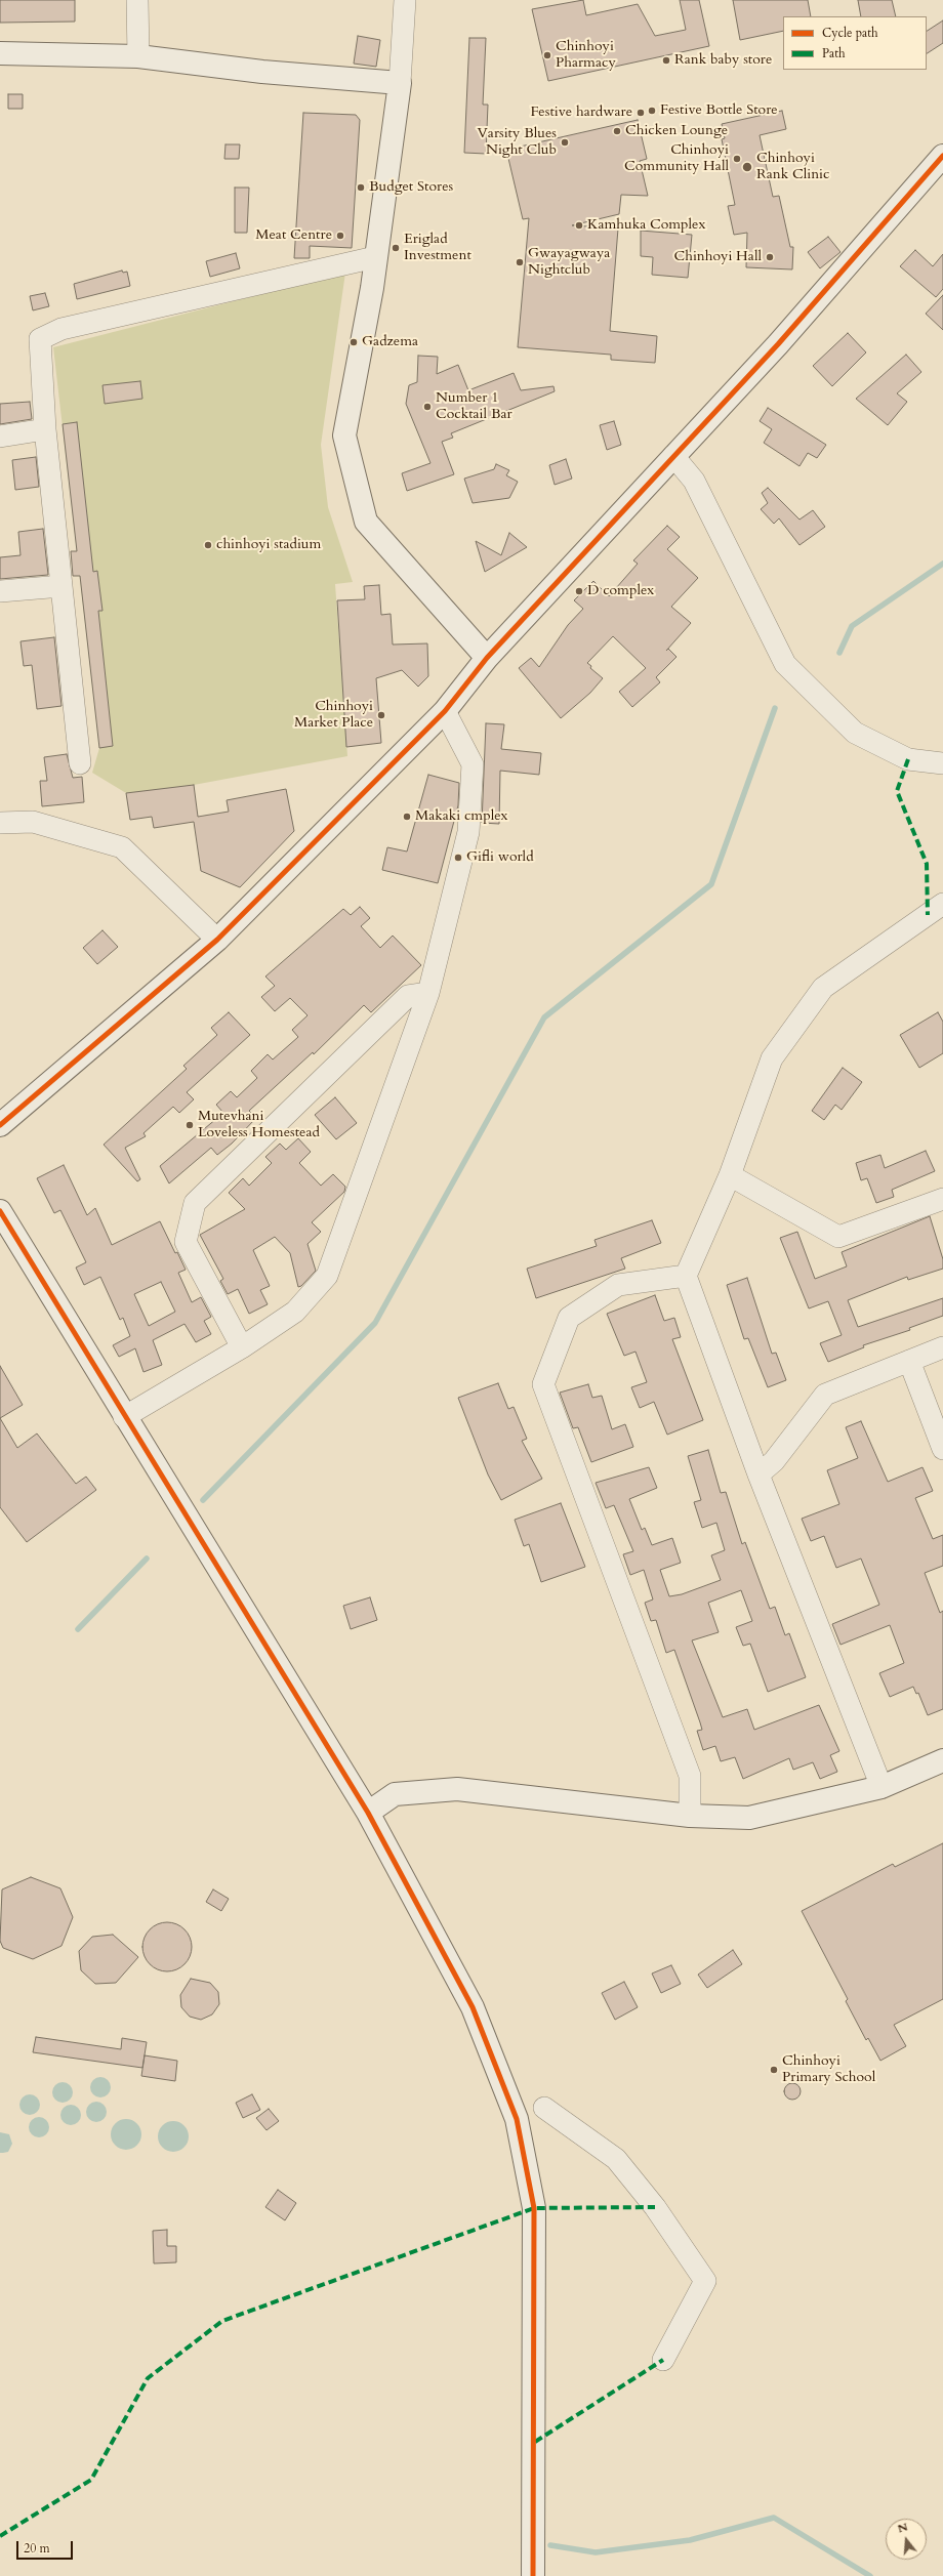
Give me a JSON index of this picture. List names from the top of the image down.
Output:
{
  "places": [
    "Chinhoyi Pharmacy",
    "Rank baby store",
    "Festive Bottle Store",
    "Festive hardware",
    "Chicken Lounge",
    "Varsity Blues Night Club",
    "Chinhoyi Community Hall",
    "Chinhoyi Rank Clinic",
    "Budget Stores",
    "Kamhuka Complex",
    "Meat Centre",
    "Eriglad Investment",
    "Chinhoyi Hall",
    "Gwayagwaya Nightclub",
    "Gadzema",
    "Number 1 Cocktail Bar",
    "chinhoyi stadium",
    "D complex",
    "Chinhoyi Market Place",
    "Makaki cmplex",
    "Gifli world",
    "Mutevhani Loveless Homestead",
    "Chinhoyi Primary School"
  ],
  "legend": ["Cycle path", "Path"],
  "scale_bar": "20 m",
  "north": "top"
}
